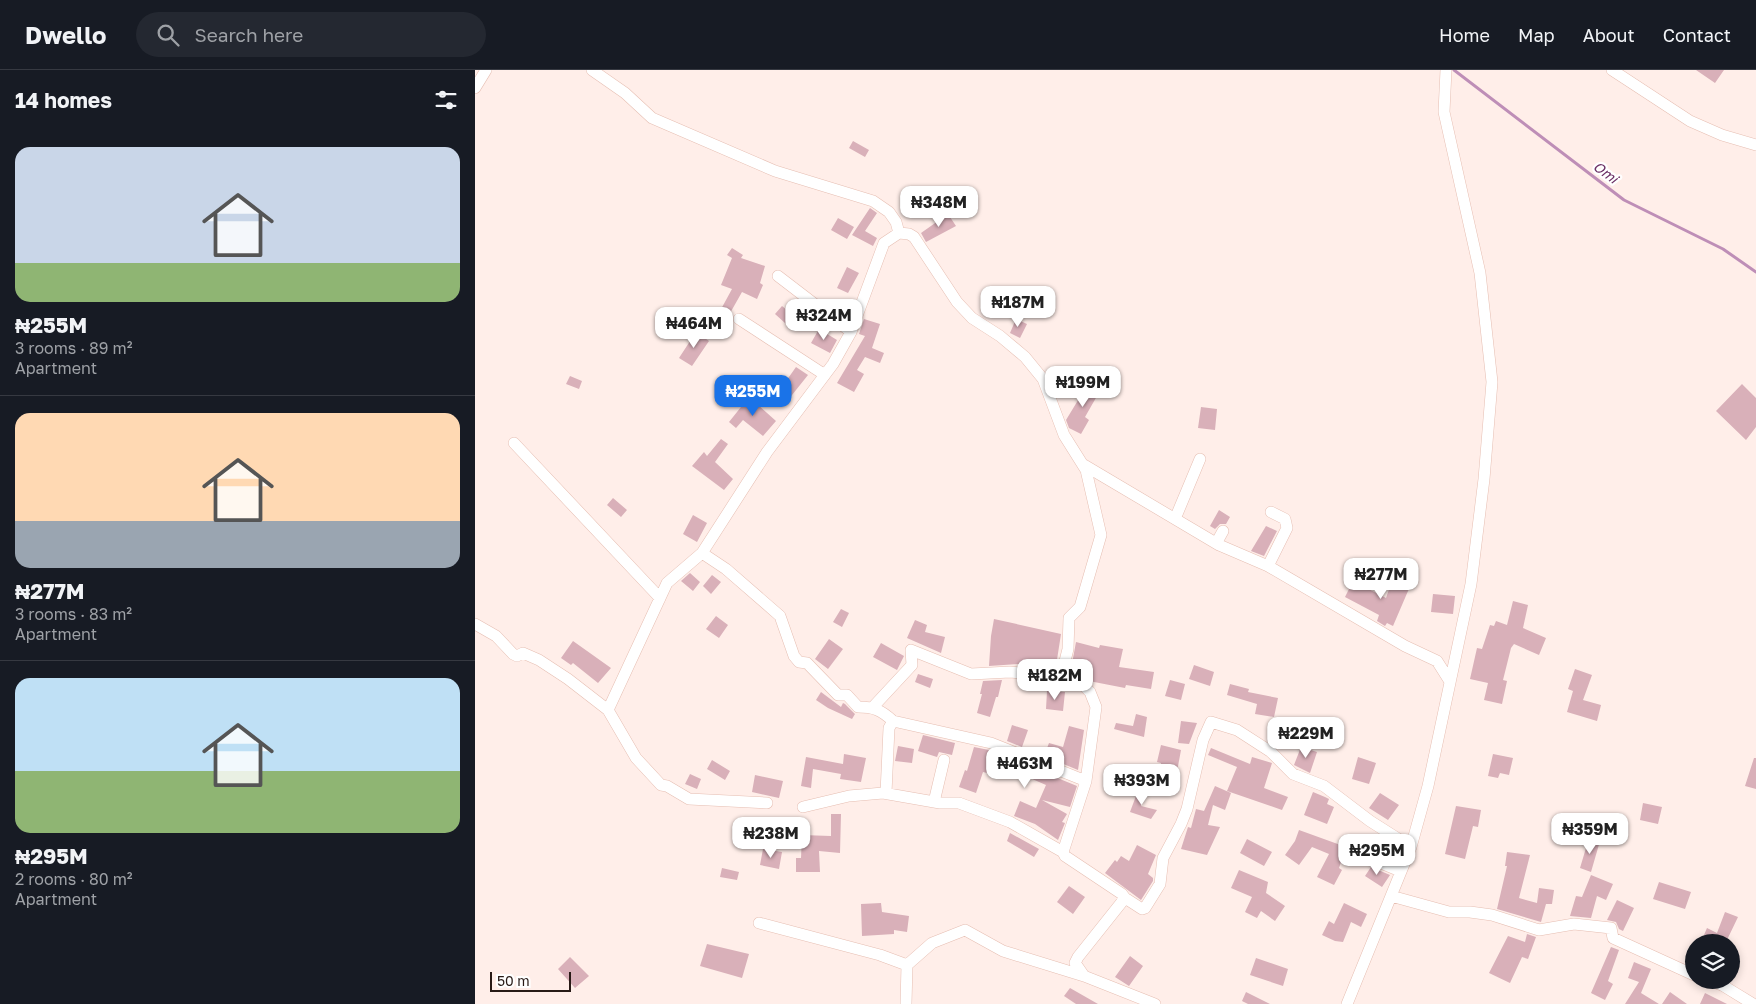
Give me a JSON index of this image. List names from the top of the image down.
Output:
{
  "water": ["Omi"],
  "scale_bar": "50 m",
  "page": {
    "header": "Dwello",
    "search": "Search here",
    "nav": [
      "Home",
      "Map",
      "About",
      "Contact"
    ],
    "heading": "14 homes",
    "list": [
      {
        "name": "₦255M",
        "note": "3 rooms · 89 m² · Apartment"
      },
      {
        "name": "₦277M",
        "note": "3 rooms · 83 m² · Apartment"
      },
      {
        "name": "₦295M",
        "note": "2 rooms · 80 m² · Apartment"
      }
    ],
    "price": [
      "₦348M",
      "₦187M",
      "₦324M",
      "₦464M",
      "₦199M",
      "₦255M",
      "₦277M",
      "₦182M",
      "₦229M",
      "₦463M",
      "₦393M",
      "₦359M",
      "₦238M",
      "₦295M"
    ],
    "scale": "50 m"
  }
}
